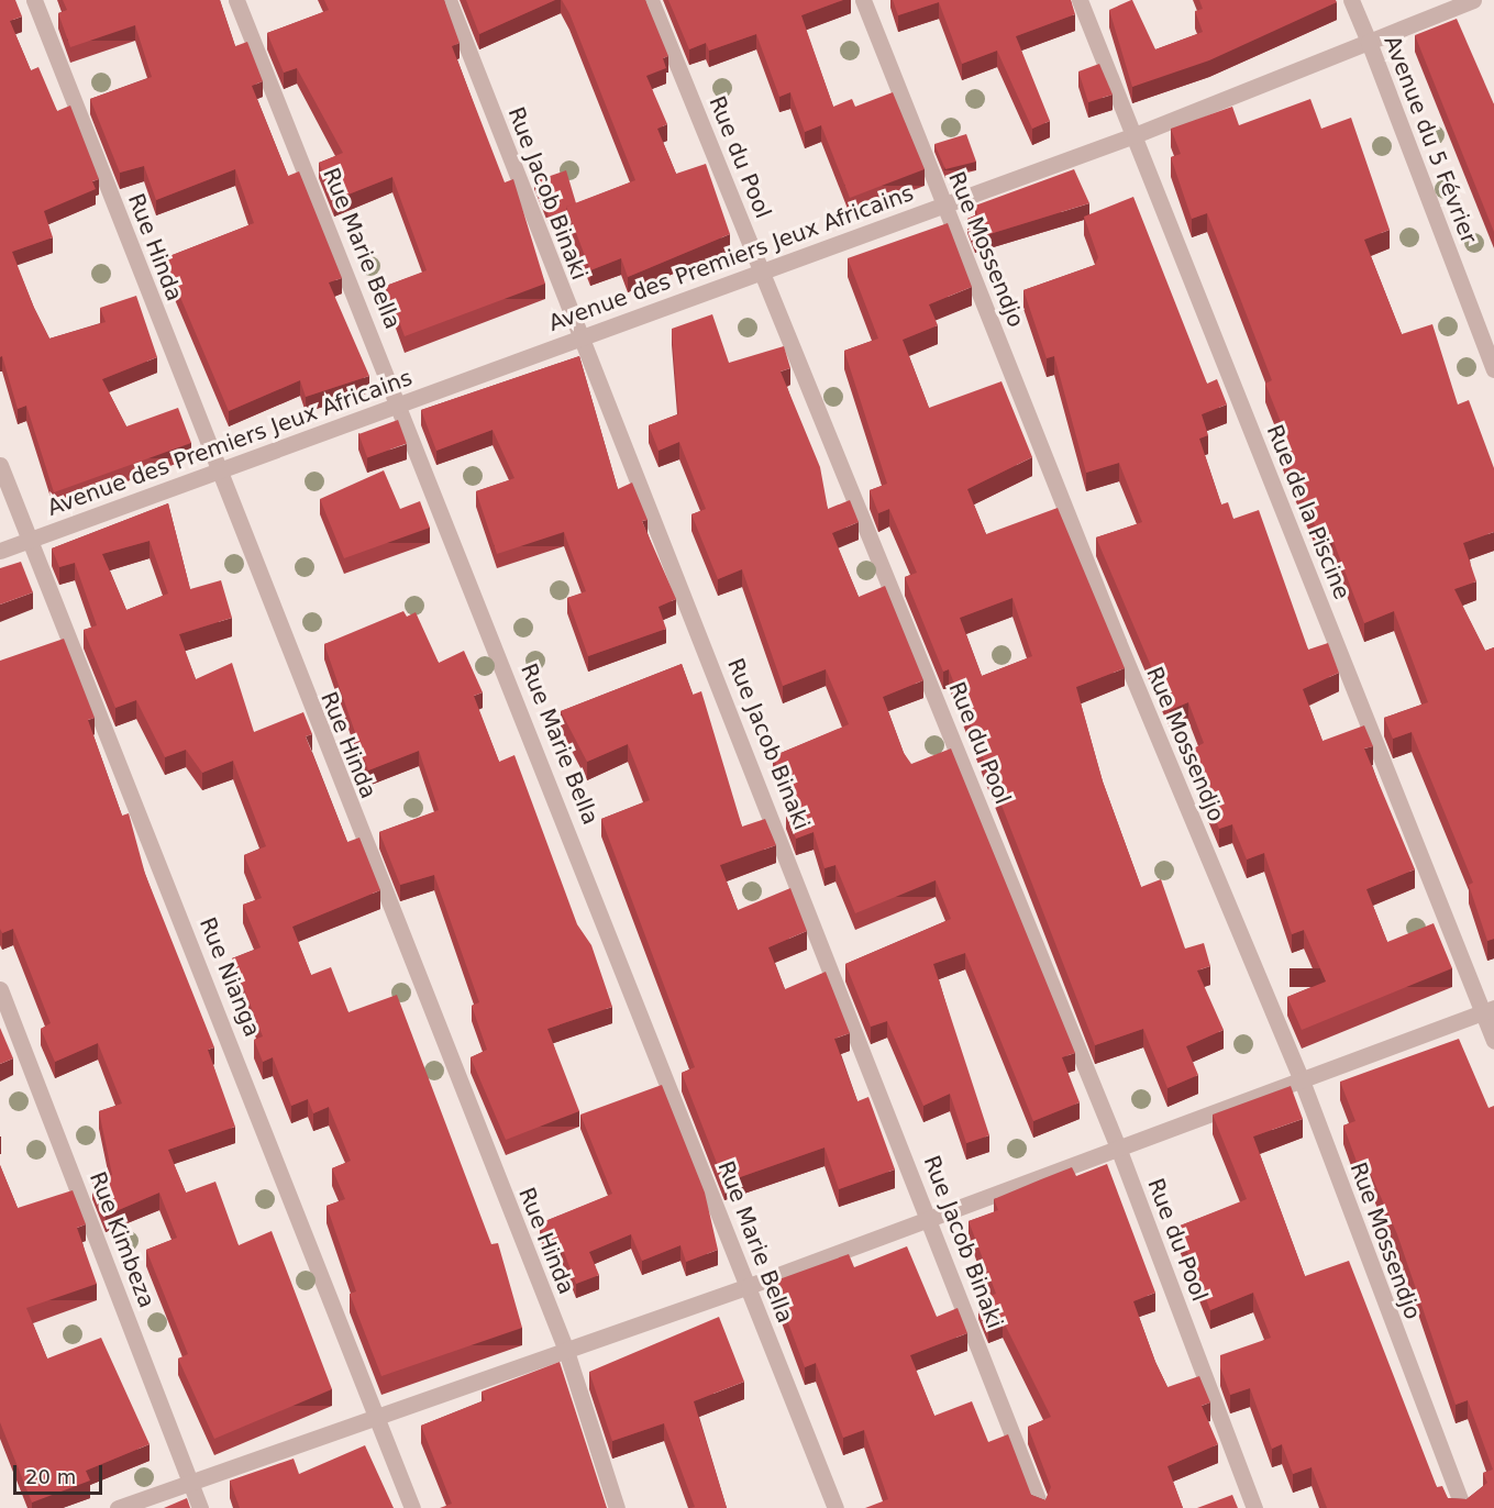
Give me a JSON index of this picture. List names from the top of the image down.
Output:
{
  "streets": {
    "street": [
      "Avenue du 5 Février",
      "Rue du Pool",
      "Rue Jacob Binaki",
      "Rue Hinda",
      "Rue Marie Bella",
      "Rue Mossendjo",
      "Avenue des Premiers Jeux Africains",
      "Rue de la Piscine",
      "Rue Nianga",
      "Rue Kimbeza"
    ]
  },
  "crossings": [
    ["Avenue du 5 Février", "Avenue des Premiers Jeux Africains"],
    ["Rue du Pool", "Avenue des Premiers Jeux Africains"],
    ["Rue Jacob Binaki", "Avenue des Premiers Jeux Africains"],
    ["Rue Hinda", "Avenue des Premiers Jeux Africains"],
    ["Rue Marie Bella", "Avenue des Premiers Jeux Africains"],
    ["Rue Mossendjo", "Avenue des Premiers Jeux Africains"],
    ["Avenue des Premiers Jeux Africains", "Rue de la Piscine"],
    ["Avenue des Premiers Jeux Africains", "Rue Nianga"]
  ],
  "scale_bar": "20 m"
}
